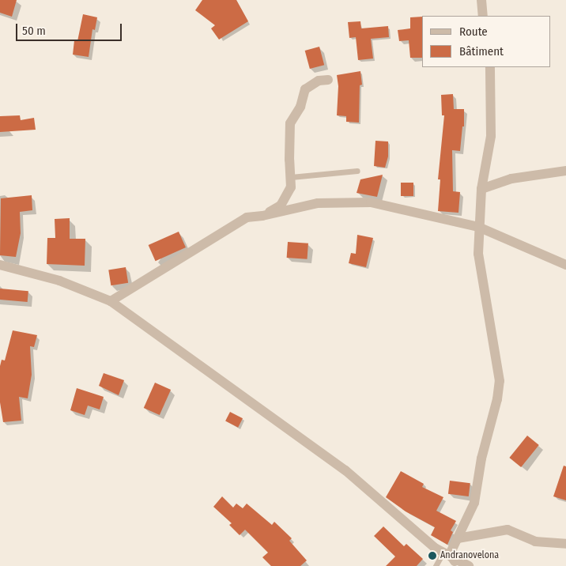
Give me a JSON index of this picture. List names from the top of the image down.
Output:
{
  "places": ["Andranovelona"],
  "legend": ["Route", "Bâtiment"],
  "scale_bar": "50 m"
}
